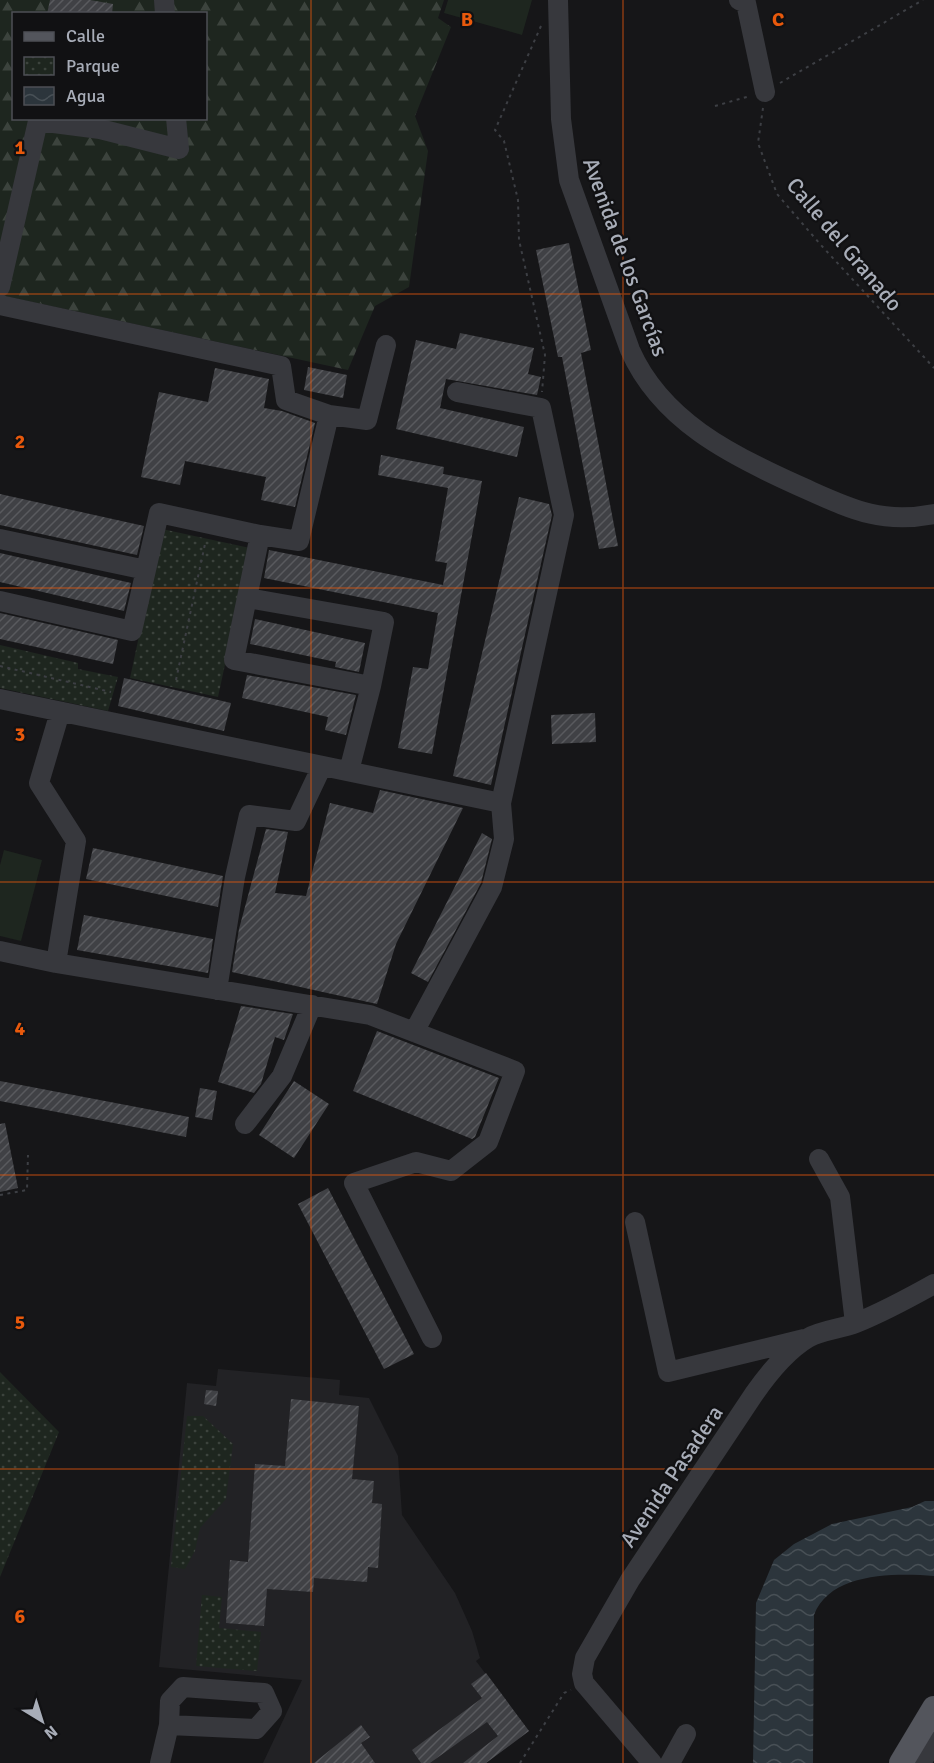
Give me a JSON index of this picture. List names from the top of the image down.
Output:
{
  "streets": {
    "street": ["Avenida de los Garcías", "Avenida Pasadera"],
    "path": ["Calle del Granado"]
  },
  "legend": ["Calle", "Parque", "Agua"],
  "north": "bottom right",
  "grid": {
    "columns": ["B", "C"],
    "rows": [
      "1",
      "2",
      "3",
      "4",
      "5",
      "6"
    ]
  }
}
